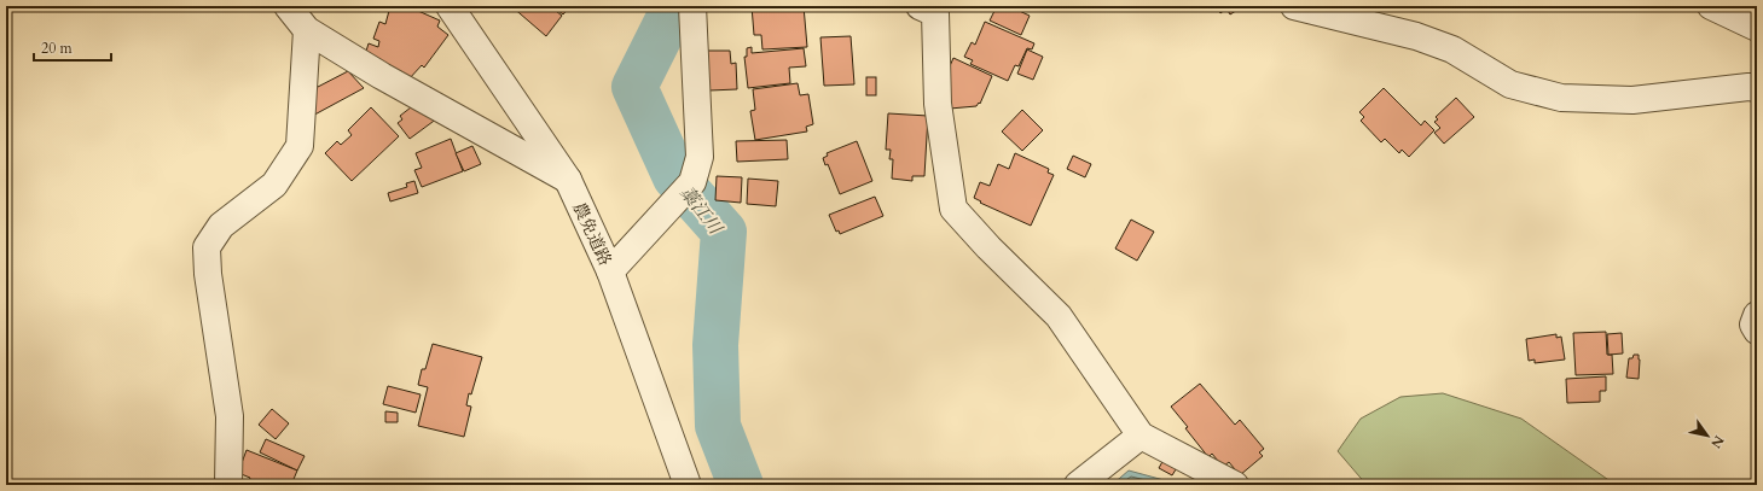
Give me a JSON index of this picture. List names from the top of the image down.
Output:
{
  "streets": {
    "street": ["農免道路"]
  },
  "water": ["藁江川"],
  "scale_bar": "20 m",
  "north": "bottom right"
}
